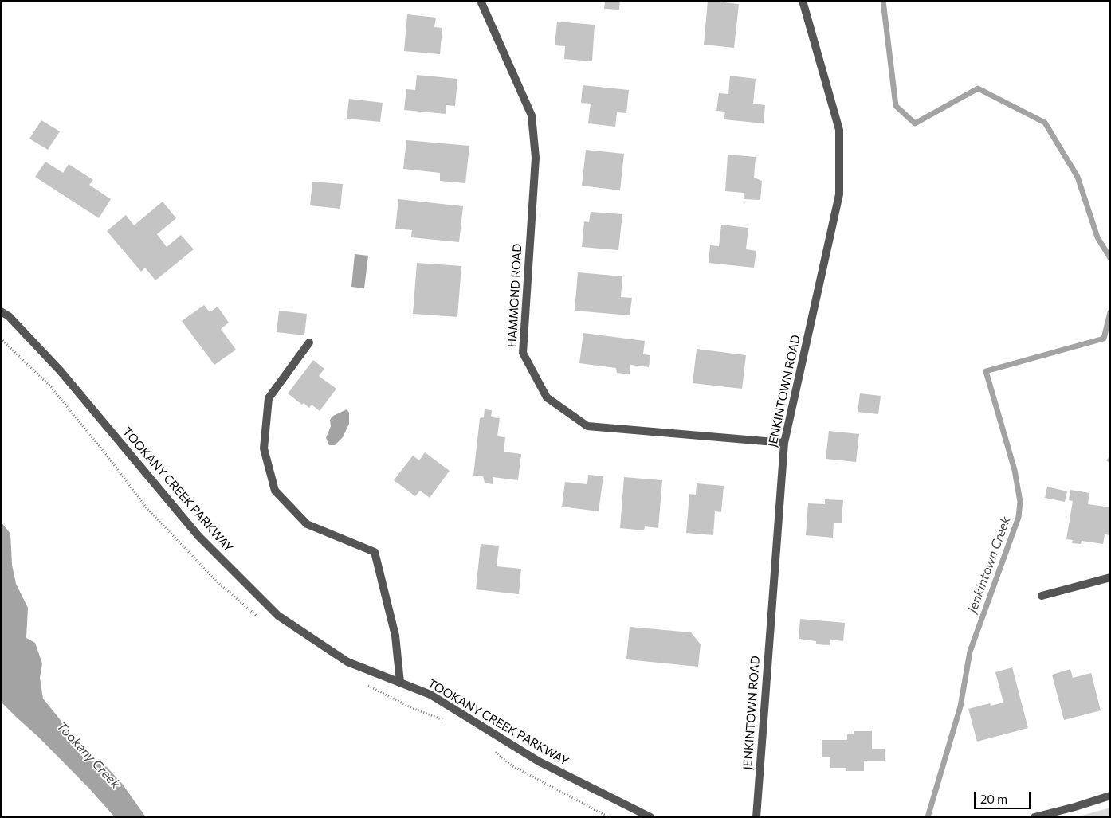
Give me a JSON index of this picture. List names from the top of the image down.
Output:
{
  "streets": {
    "street": ["HAMMOND ROAD", "JENKINTOWN ROAD", "TOOKANY CREEK PARKWAY"]
  },
  "crossings": [
    ["HAMMOND ROAD", "JENKINTOWN ROAD"]
  ],
  "water": ["Jenkintown Creek", "Tookany Creek"],
  "scale_bar": "20 m"
}
